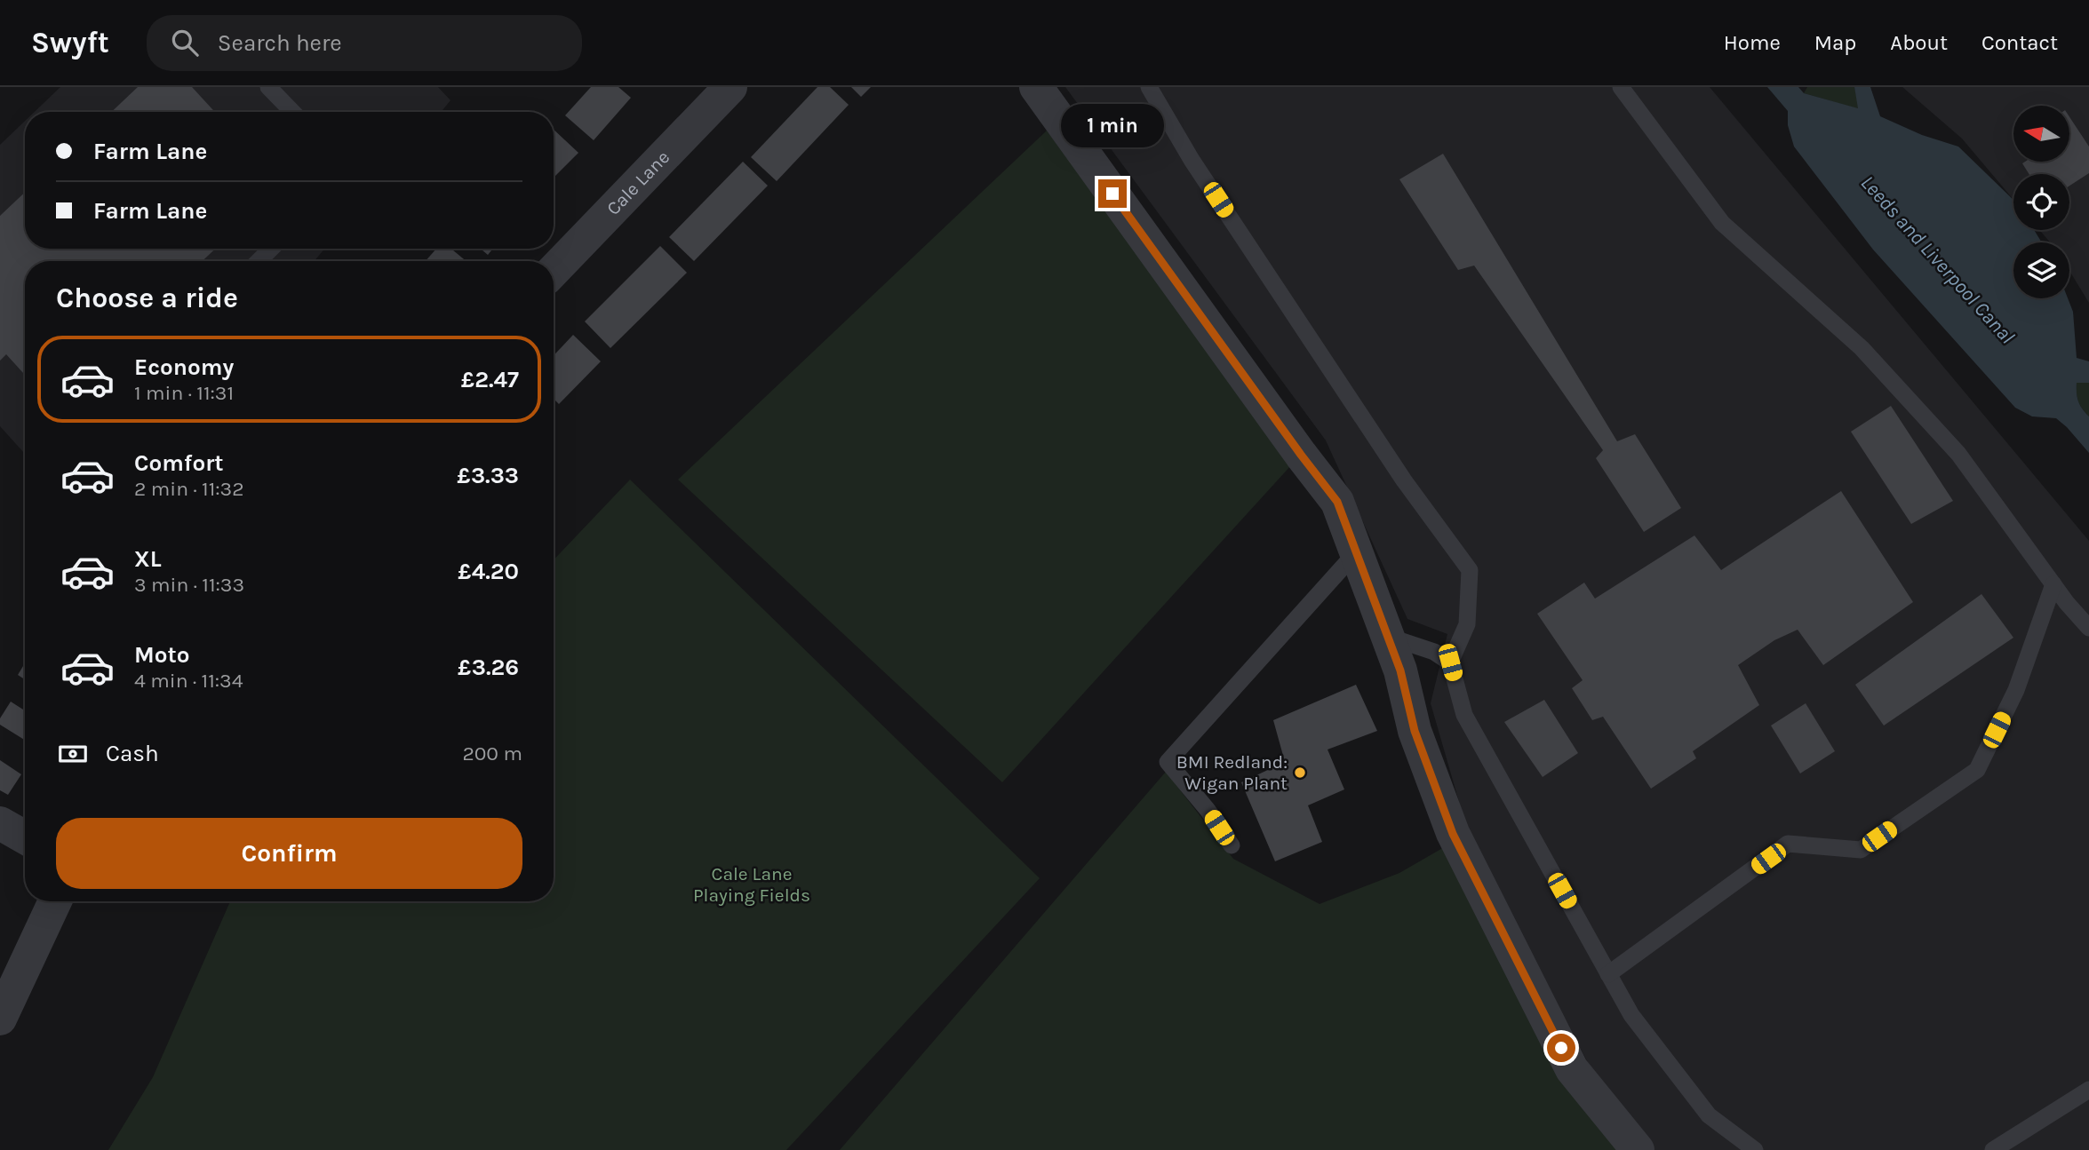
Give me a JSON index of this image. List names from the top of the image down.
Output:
{
  "streets": {
    "street": ["Cale Lane"]
  },
  "water": ["Leeds and Liverpool Canal"],
  "parks": ["Cale Lane Playing Fields"],
  "places": ["BMI Redland: Wigan Plant"],
  "north": "left",
  "page": {
    "header": "Swyft",
    "search": "Search here",
    "nav": [
      "Home",
      "Map",
      "About",
      "Contact"
    ],
    "bubble": "1 min",
    "banner": ["Farm Lane", "Farm Lane"],
    "heading": "Choose a ride",
    "list": [
      {
        "name": "Economy",
        "note": "1 min · 11:31",
        "value": "£2.47"
      },
      {
        "name": "Comfort",
        "note": "2 min · 11:32",
        "value": "£3.33"
      },
      {
        "name": "XL",
        "note": "3 min · 11:33",
        "value": "£4.20"
      },
      {
        "name": "Moto",
        "note": "4 min · 11:34",
        "value": "£3.26"
      }
    ],
    "pay": ["Cash", "200 m"],
    "buttons": "Confirm"
  }
}
